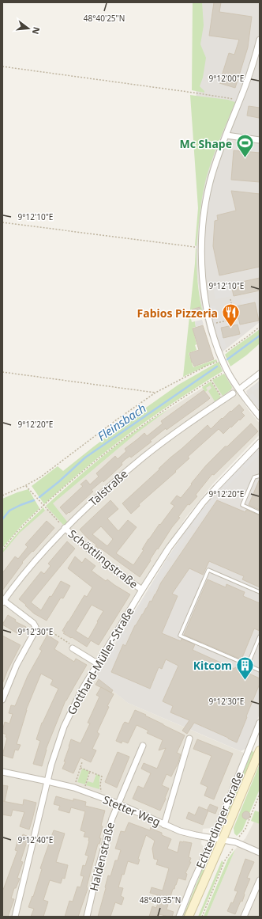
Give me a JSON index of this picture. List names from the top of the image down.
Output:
{
  "streets": {
    "main road": ["Echterdinger Straße"],
    "street": [
      "Talstraße",
      "Schöttlingstraße",
      "Gotthard-Müller-Straße",
      "Stetter Weg",
      "Haldenstraße"
    ]
  },
  "crossings": [
    ["Talstraße", "Schöttlingstraße"],
    ["Schöttlingstraße", "Gotthard-Müller-Straße"],
    ["Gotthard-Müller-Straße", "Stetter Weg"],
    ["Stetter Weg", "Echterdinger Straße"],
    ["Stetter Weg", "Haldenstraße"]
  ],
  "water": ["Fleinsbach"],
  "places": {
    "sports": ["Mc Shape"],
    "restaurant": ["Fabios Pizzeria"],
    "building": ["Kitcom"]
  },
  "north": "right",
  "coordinates": [
    "48°40'25\"N",
    "9°12'00\"E",
    "9°12'10\"E",
    "9°12'20\"E",
    "9°12'30\"E",
    "9°12'40\"E",
    "48°40'35\"N"
  ]
}
